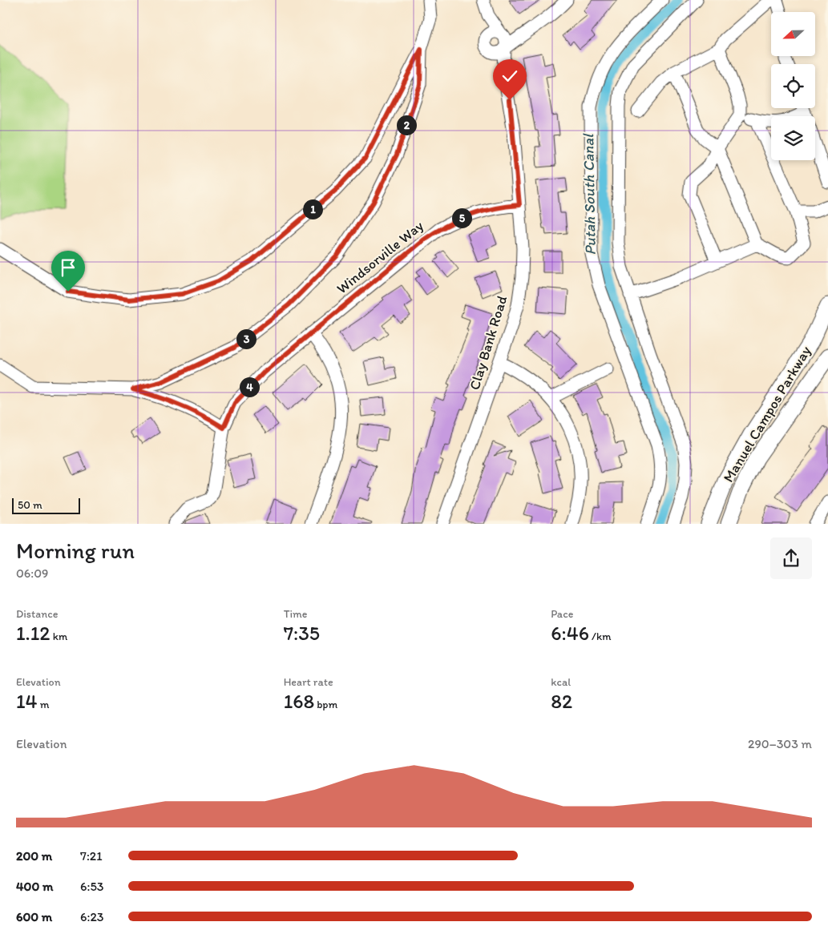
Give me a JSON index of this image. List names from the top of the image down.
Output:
{
  "streets": {
    "main road": ["Manuel Campos Parkway"],
    "street": ["Windsorville Way", "Clay Bank Road"]
  },
  "crossings": [
    ["Windsorville Way", "Clay Bank Road"]
  ],
  "water": ["Putah South Canal"],
  "scale_bar": "50 m",
  "north": "left",
  "page": {
    "pins": [
      "2",
      "1",
      "5",
      "3",
      "4"
    ],
    "scale": "50 m",
    "heading": ["Morning run", "06:09"],
    "stats": [
      ["Distance", "1.12 km"],
      ["Time", "7:35"],
      ["Pace", "6:46 /km"],
      ["Elevation", "14 m"],
      ["Heart rate", "168 bpm"],
      ["kcal", "82"]
    ],
    "chart": ["Elevation", "290–303 m"],
    "list": [
      {
        "name": "200 m",
        "note": "7:21"
      },
      {
        "name": "400 m",
        "note": "6:53"
      },
      {
        "name": "600 m",
        "note": "6:23"
      }
    ]
  }
}
